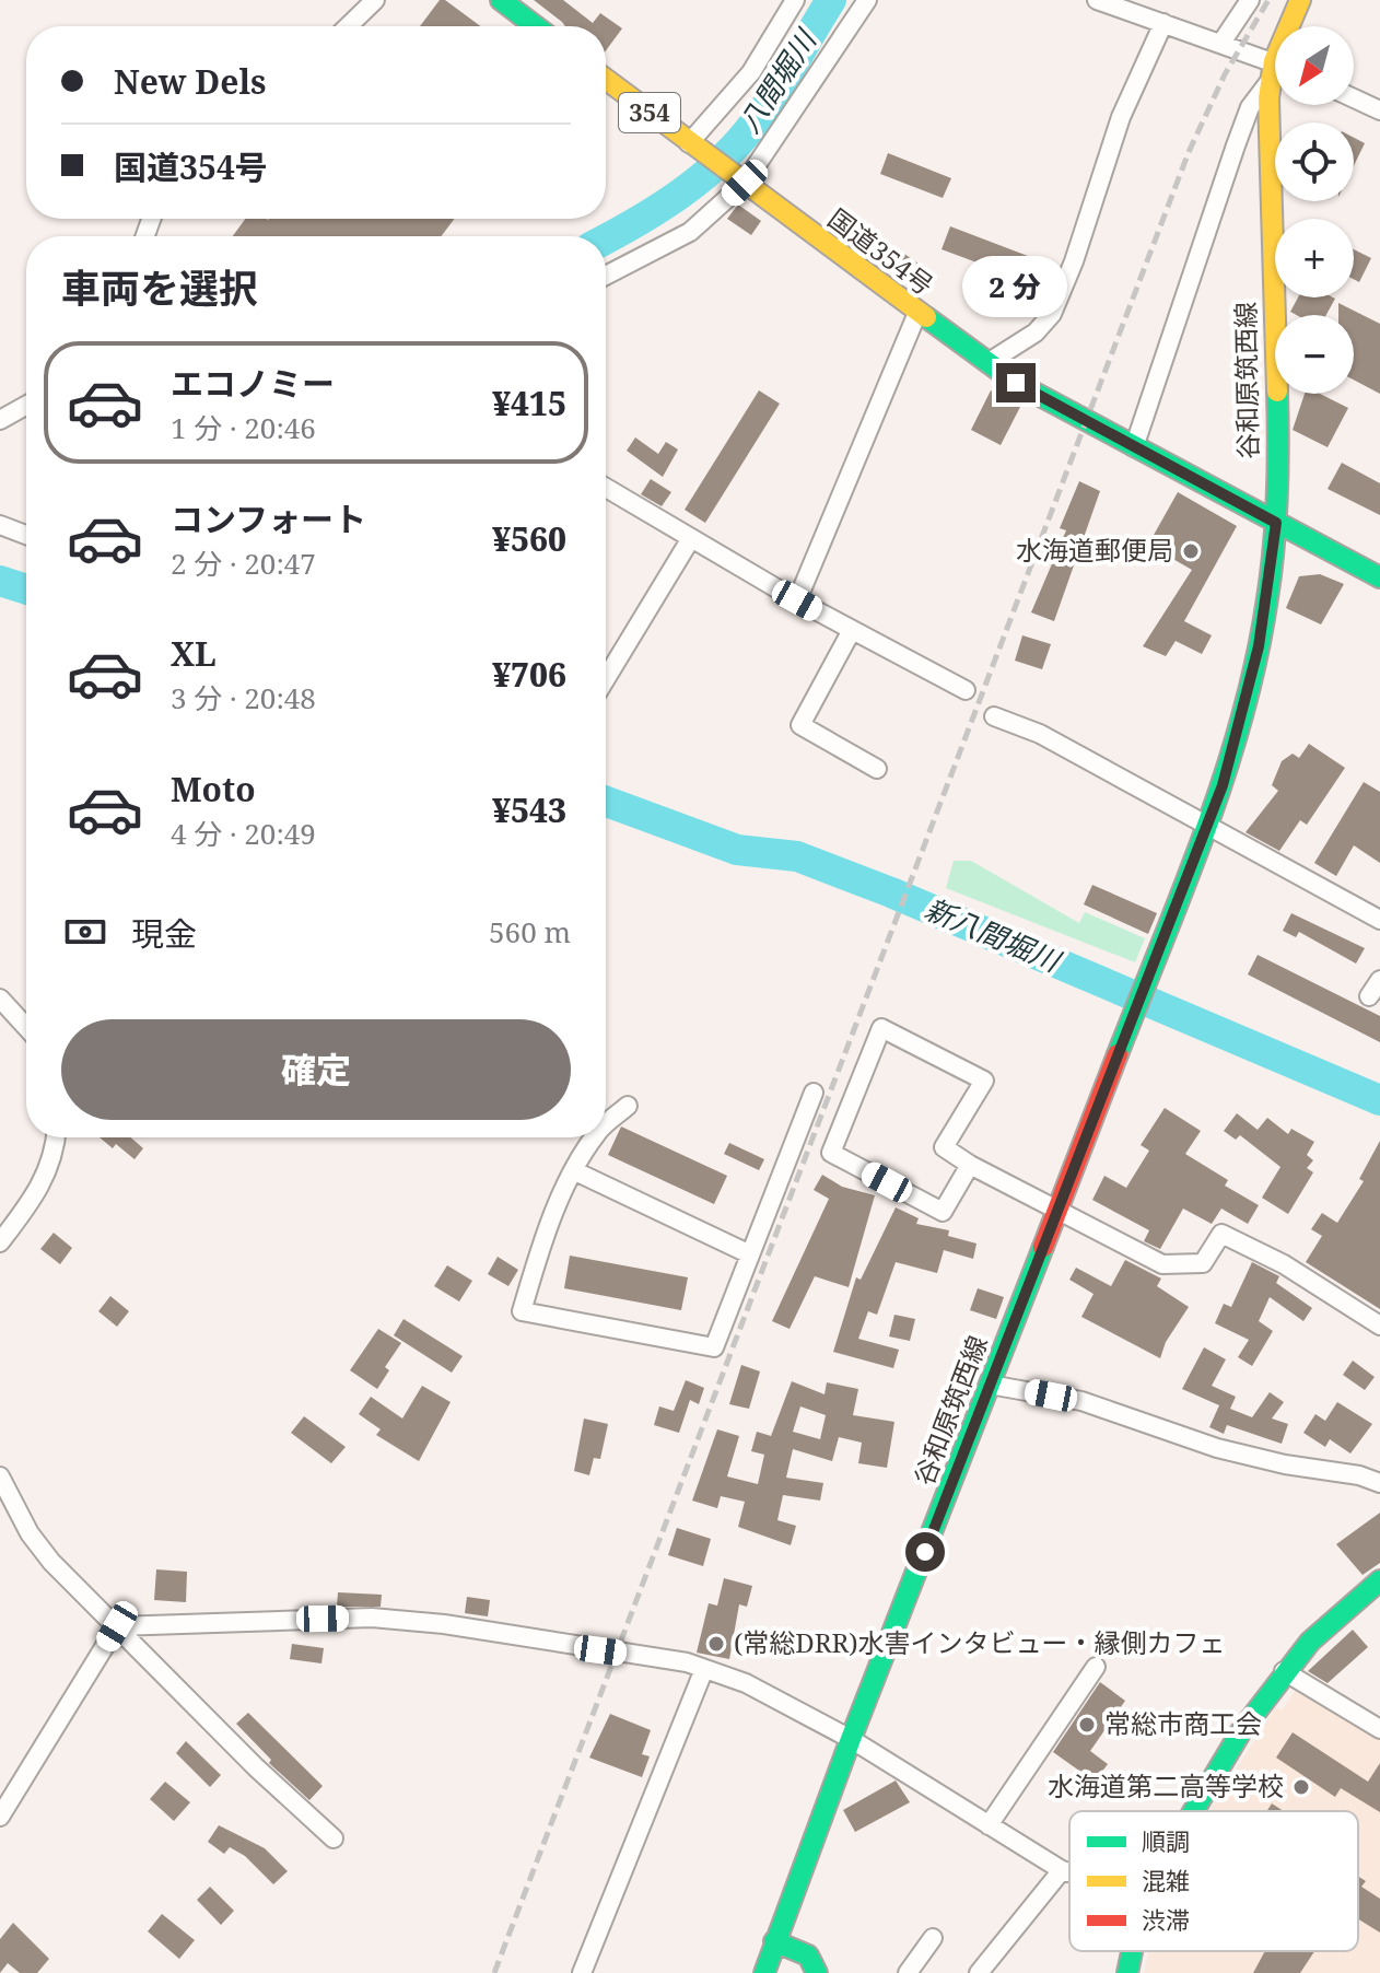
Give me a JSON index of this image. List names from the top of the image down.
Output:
{
  "streets": {
    "main road": ["354", "国道354号", "谷和原筑西線"]
  },
  "crossings": [
    ["国道354号", "谷和原筑西線"]
  ],
  "water": ["八間堀川", "新八間堀川"],
  "places": [
    "水海道郵便局",
    "(常総DRR)水害インタビュー・縁側カフェ",
    "常総市商工会",
    "水海道第二高等学校"
  ],
  "legend": ["順調", "混雑", "渋滞"],
  "north": "bottom left",
  "page": {
    "map_buttons": ["+", "−"],
    "banner": ["New Dels", "国道354号"],
    "heading": "車両を選択",
    "bubble": "2 分",
    "list": [
      {
        "name": "エコノミー",
        "note": "1 分 · 20:46",
        "value": "¥415"
      },
      {
        "name": "コンフォート",
        "note": "2 分 · 20:47",
        "value": "¥560"
      },
      {
        "name": "XL",
        "note": "3 分 · 20:48",
        "value": "¥706"
      },
      {
        "name": "Moto",
        "note": "4 分 · 20:49",
        "value": "¥543"
      }
    ],
    "pay": ["現金", "560 m"],
    "buttons": "確定"
  }
}
